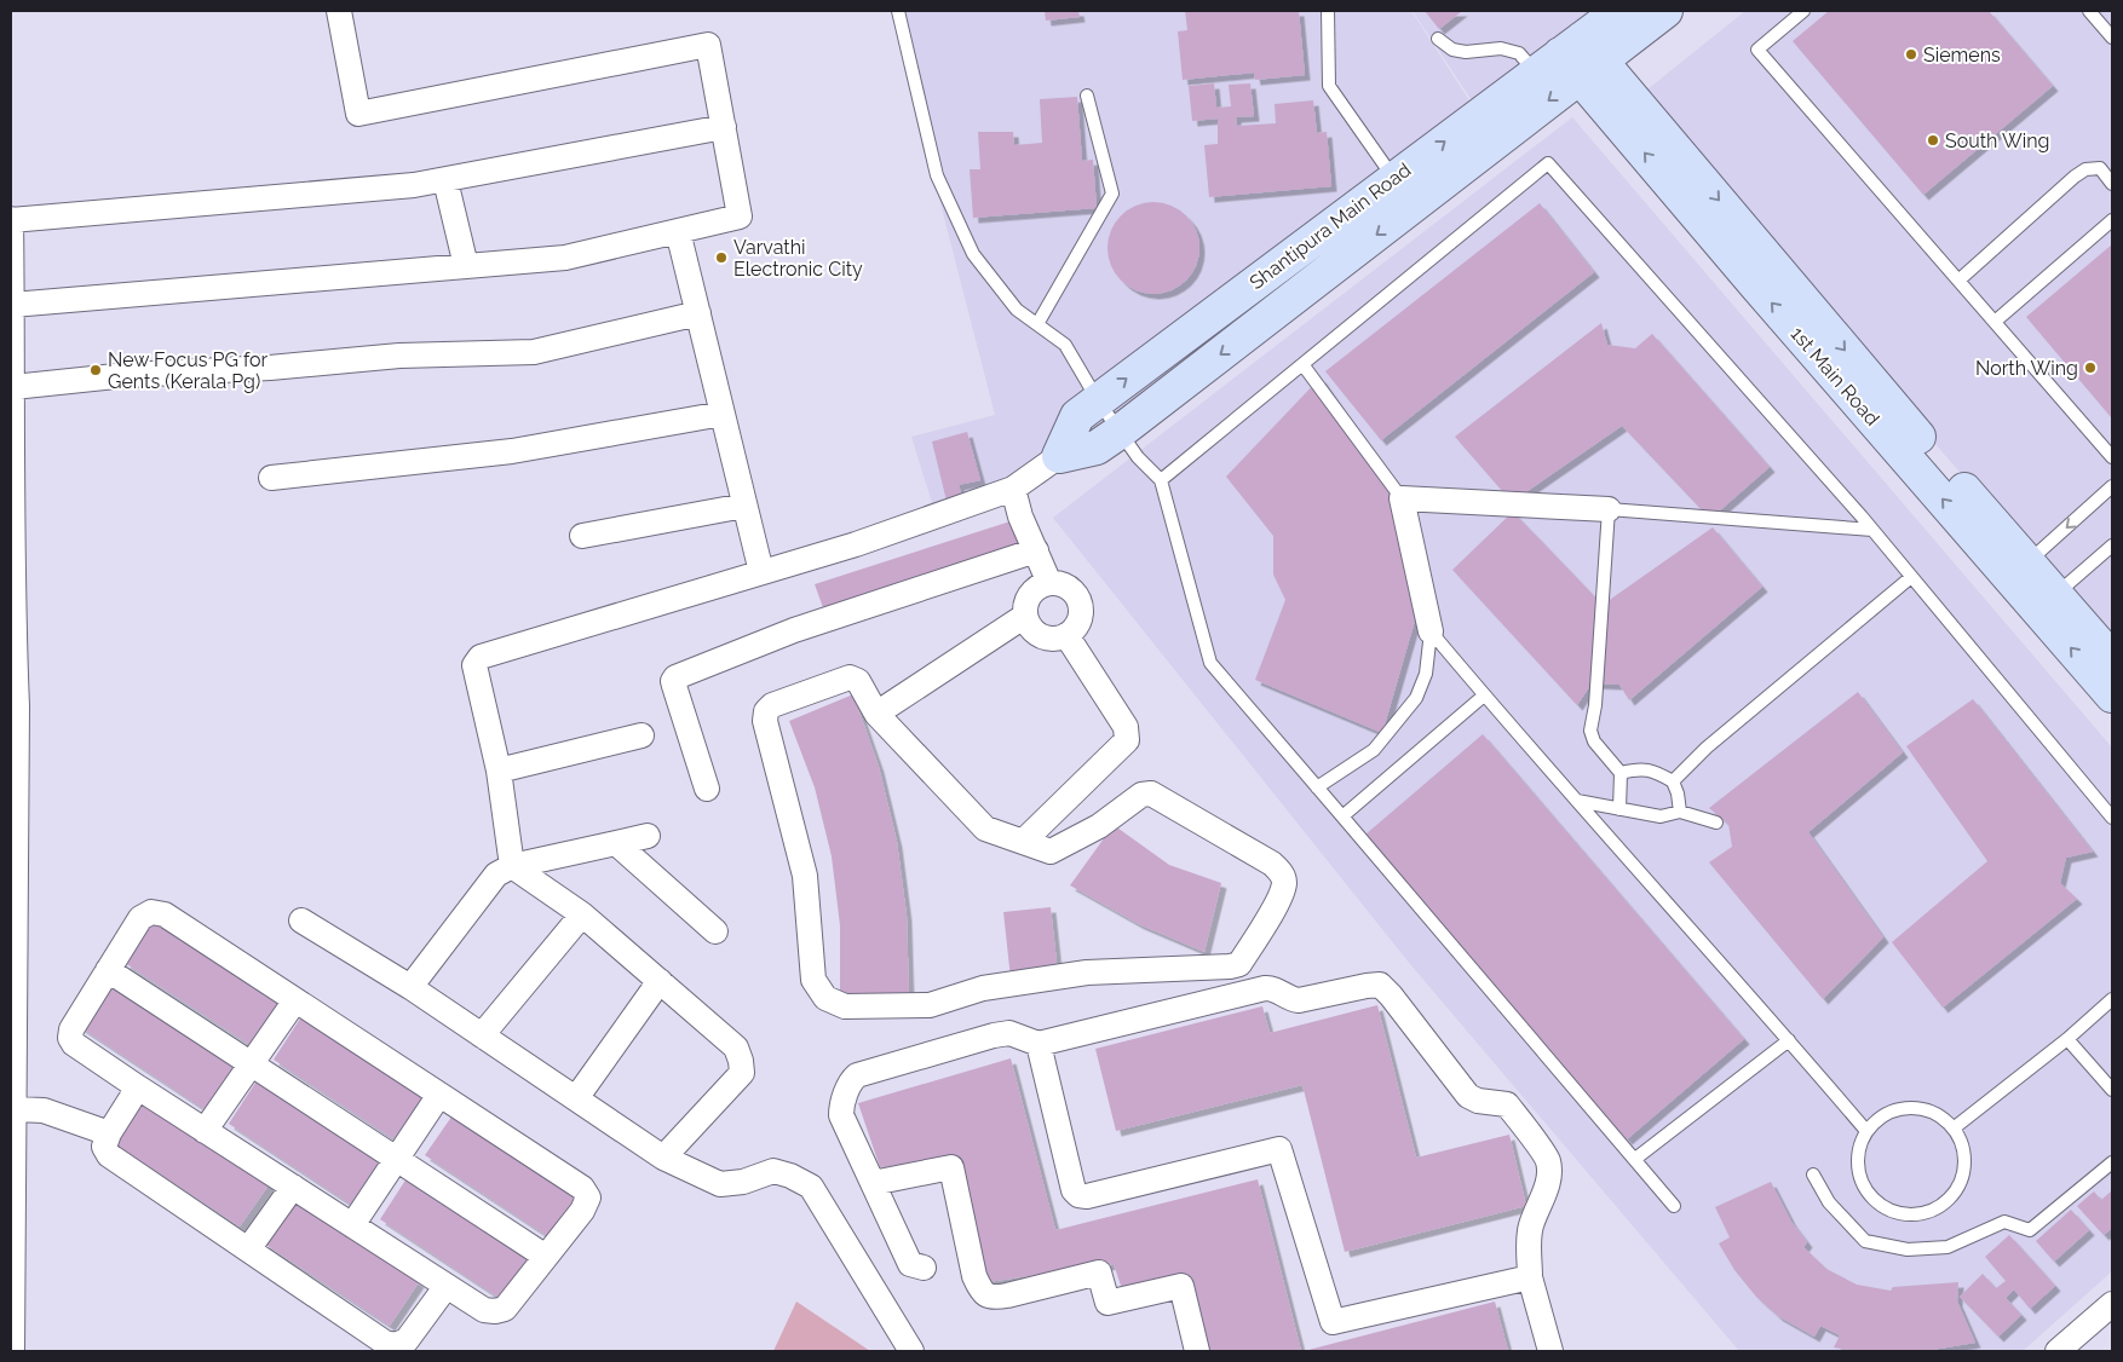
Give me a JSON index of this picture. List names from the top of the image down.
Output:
{
  "streets": {
    "street": ["Shantipura Main Road", "1st Main Road"]
  },
  "crossings": [
    ["Shantipura Main Road", "1st Main Road"]
  ],
  "places": [
    "Siemens",
    "South Wing",
    "Varvathi Electronic City",
    "North Wing",
    "New Focus PG for Gents (Kerala Pg)"
  ]
}
